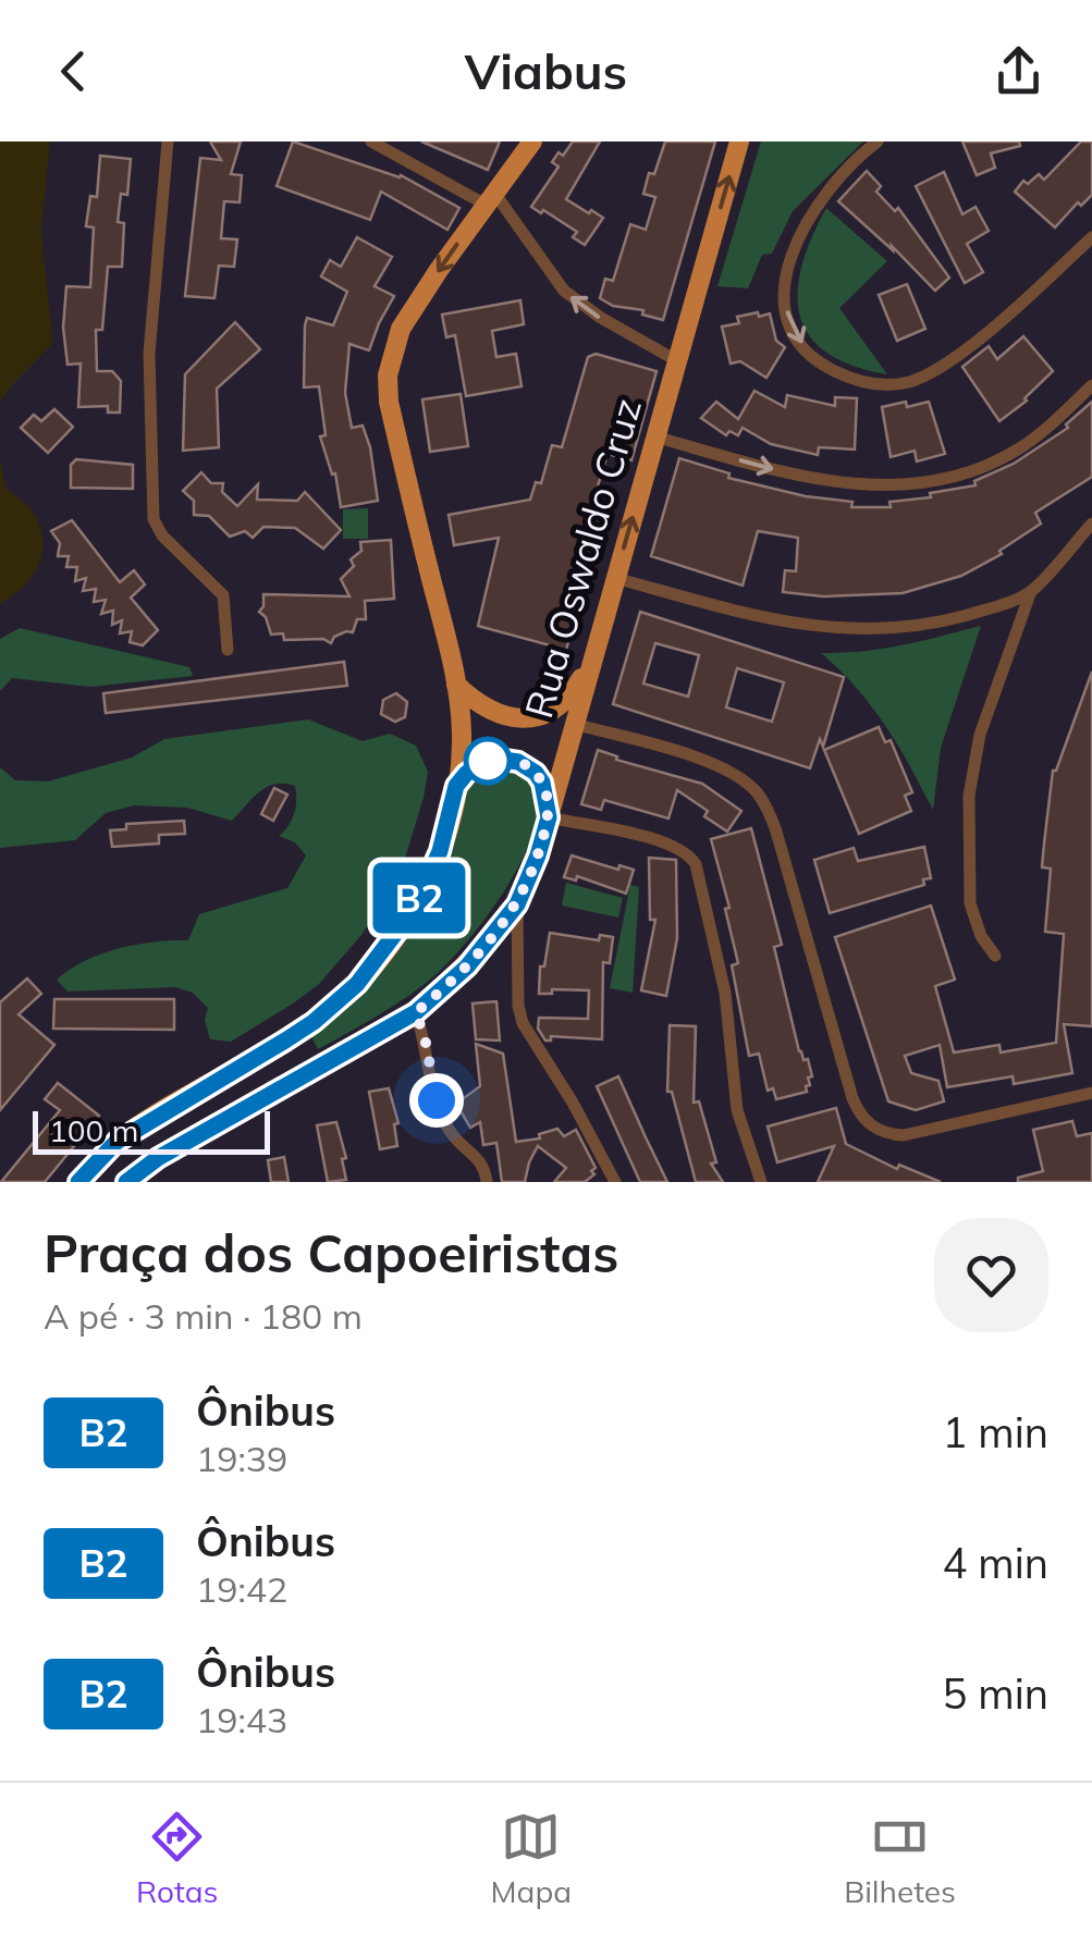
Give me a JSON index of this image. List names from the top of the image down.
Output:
{
  "streets": {
    "main road": ["Rua Oswaldo Cruz"]
  },
  "lines": ["bus line B2"],
  "scale_bar": "100 m",
  "page": {
    "header": "Viabus",
    "on_map": "B2",
    "scale": "100 m",
    "heading": ["Praça dos Capoeiristas", "A pé · 3 min · 180 m"],
    "list": [
      {
        "mark": "B2",
        "name": "Ônibus",
        "note": "19:39",
        "value": "1 min"
      },
      {
        "mark": "B2",
        "name": "Ônibus",
        "note": "19:42",
        "value": "4 min"
      },
      {
        "mark": "B2",
        "name": "Ônibus",
        "note": "19:43",
        "value": "5 min"
      }
    ],
    "tabs": ["Rotas", "Mapa", "Bilhetes"]
  }
}
